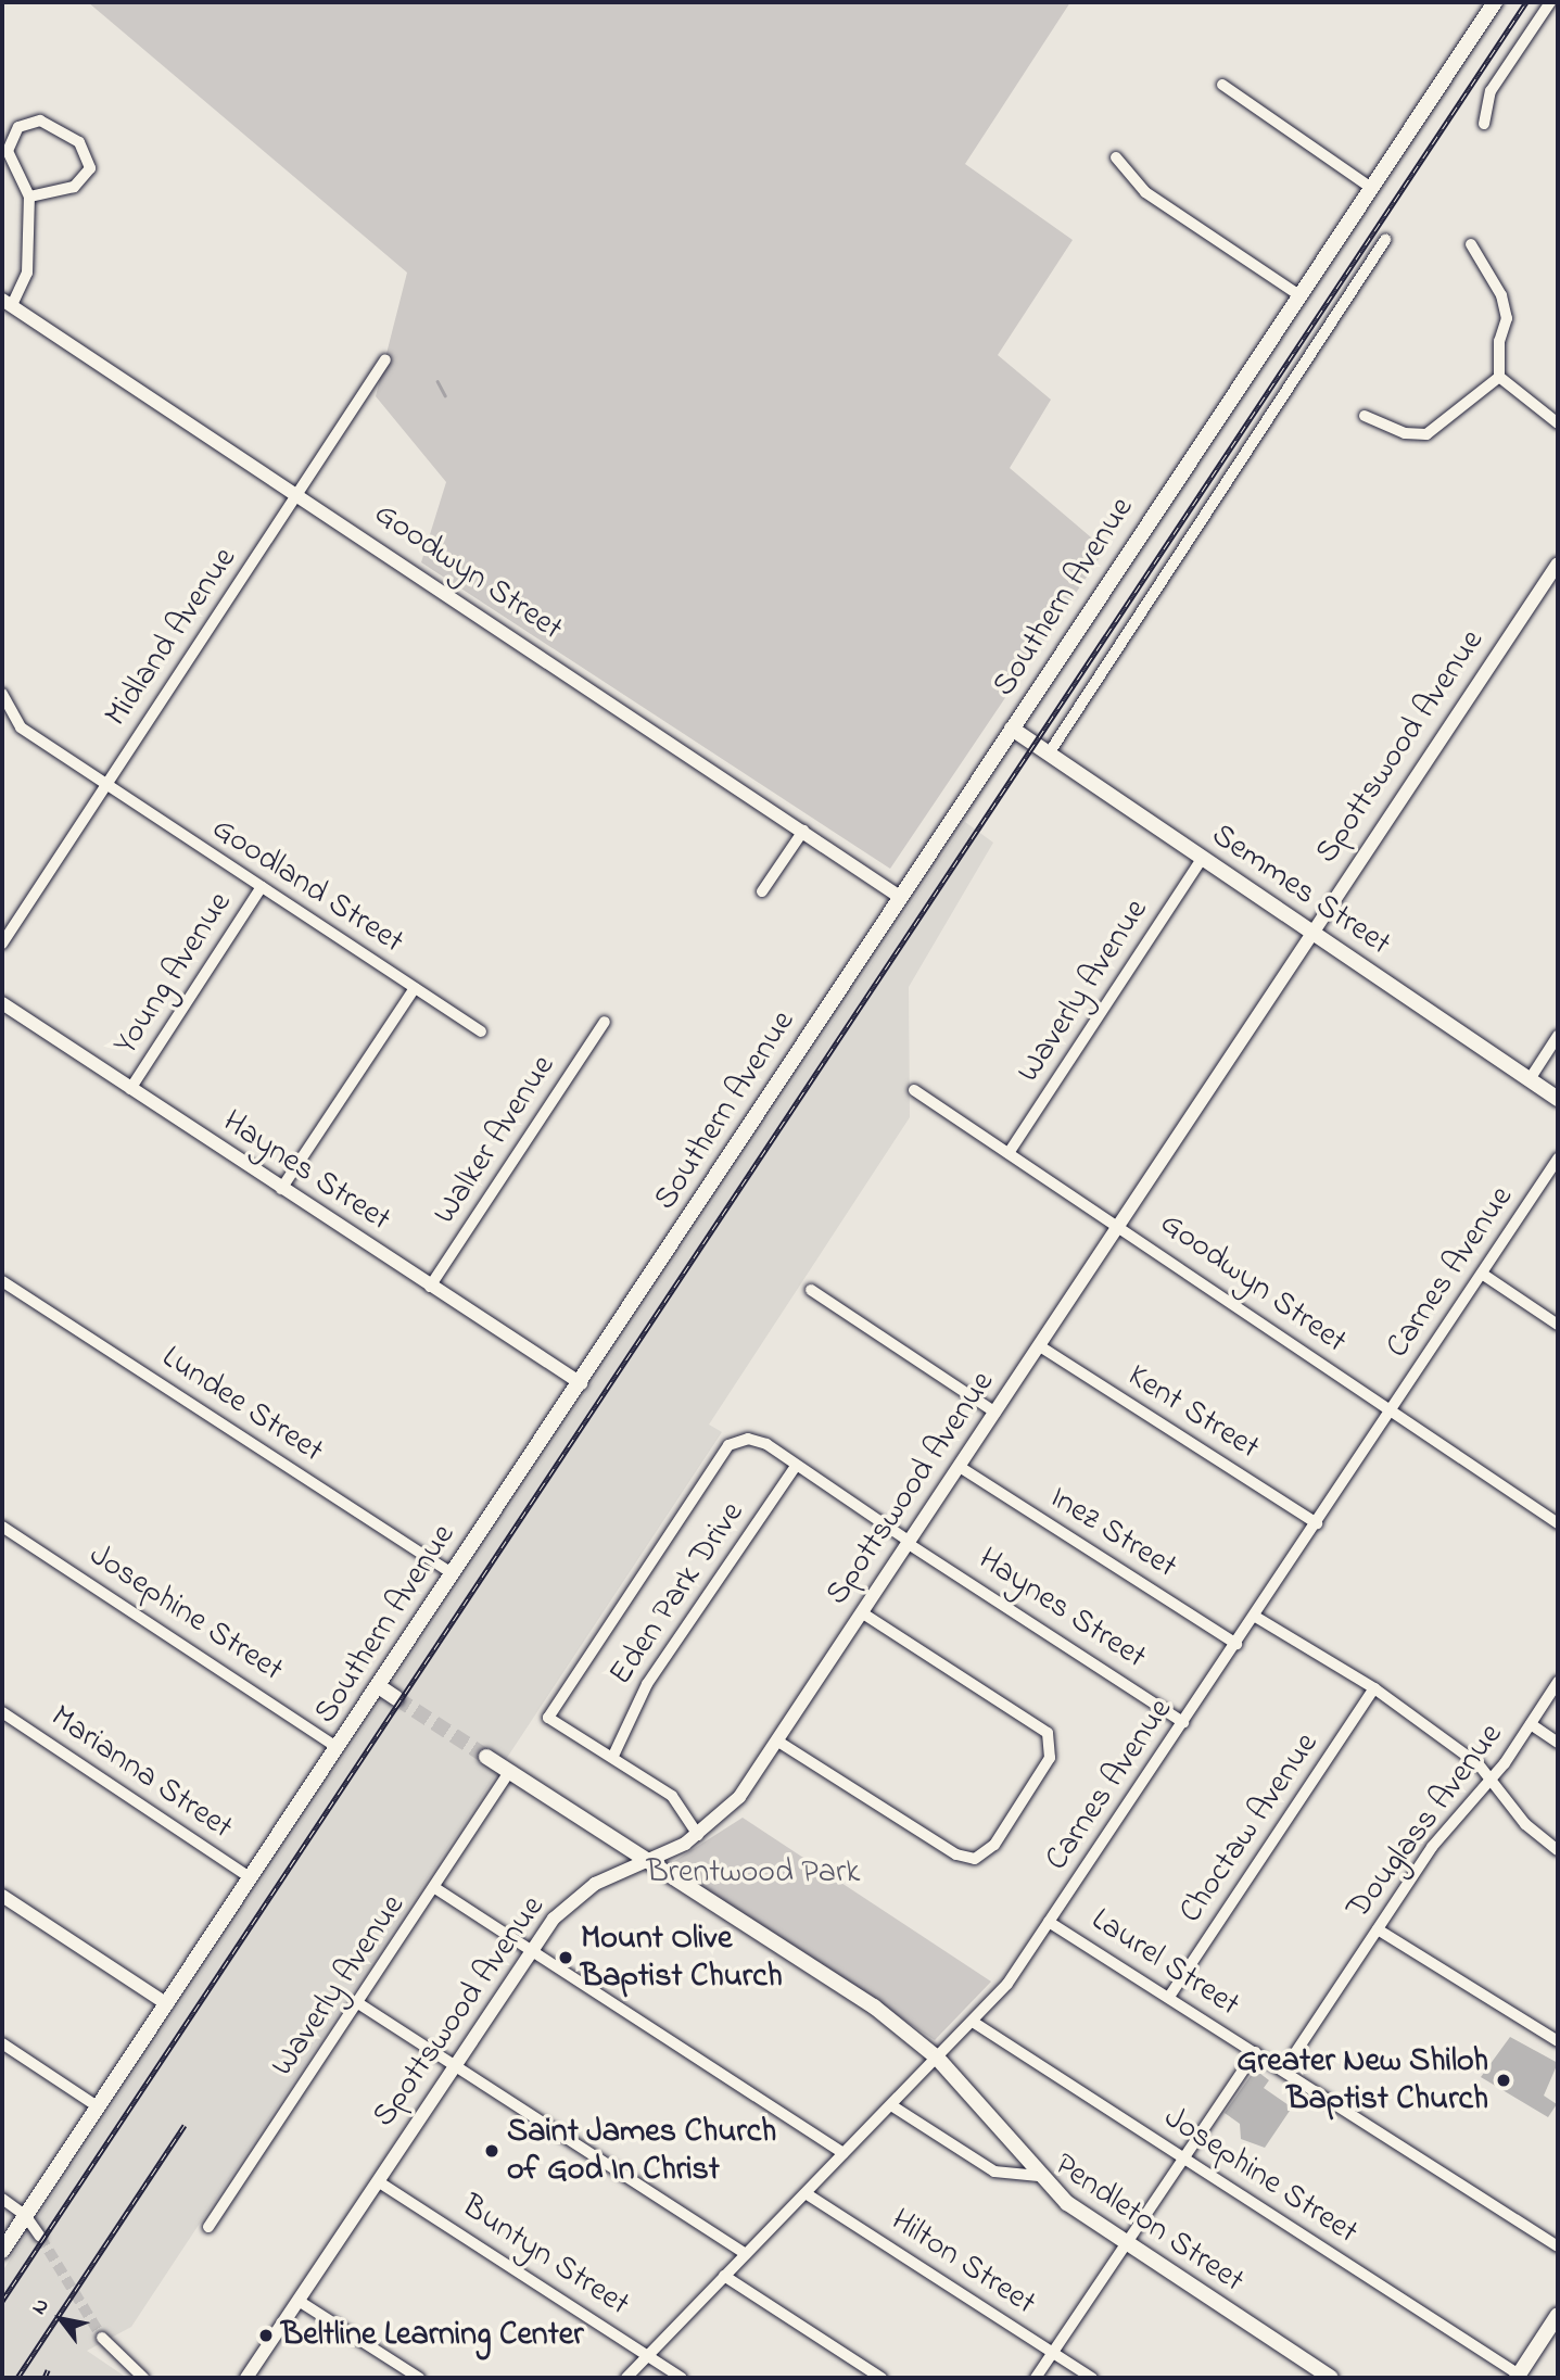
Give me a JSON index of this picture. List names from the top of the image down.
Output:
{
  "streets": {
    "main road": ["Southern Avenue", "Semmes Street", "Pendleton Street"],
    "street": [
      "Goodwyn Street",
      "Midland Avenue",
      "Spottswood Avenue",
      "Goodland Street",
      "Young Avenue",
      "Waverly Avenue",
      "Walker Avenue",
      "Haynes Street",
      "Carnes Avenue",
      "Lundee Street",
      "Kent Street",
      "Inez Street",
      "Eden Park Drive",
      "Josephine Street",
      "Marianna Street",
      "Douglass Avenue",
      "Choctaw Avenue",
      "Laurel Street",
      "Buntyn Street",
      "Hilton Street"
    ]
  },
  "crossings": [
    ["Goodwyn Street", "Southern Avenue"],
    ["Goodwyn Street", "Midland Avenue"],
    ["Goodwyn Street", "Spottswood Avenue"],
    ["Goodwyn Street", "Waverly Avenue"],
    ["Goodwyn Street", "Carnes Avenue"],
    ["Southern Avenue", "Semmes Street"],
    ["Southern Avenue", "Haynes Street"],
    ["Southern Avenue", "Lundee Street"],
    ["Southern Avenue", "Josephine Street"],
    ["Southern Avenue", "Marianna Street"],
    ["Midland Avenue", "Goodland Street"],
    ["Spottswood Avenue", "Semmes Street"],
    ["Spottswood Avenue", "Haynes Street"],
    ["Spottswood Avenue", "Kent Street"],
    ["Spottswood Avenue", "Inez Street"],
    ["Spottswood Avenue", "Buntyn Street"],
    ["Goodland Street", "Young Avenue"],
    ["Semmes Street", "Waverly Avenue"],
    ["Young Avenue", "Haynes Street"],
    ["Walker Avenue", "Haynes Street"],
    ["Haynes Street", "Carnes Avenue"],
    ["Haynes Street", "Eden Park Drive"],
    ["Carnes Avenue", "Kent Street"],
    ["Carnes Avenue", "Inez Street"],
    ["Carnes Avenue", "Josephine Street"],
    ["Carnes Avenue", "Laurel Street"],
    ["Carnes Avenue", "Pendleton Street"],
    ["Carnes Avenue", "Buntyn Street"],
    ["Carnes Avenue", "Hilton Street"],
    ["Douglass Avenue", "Laurel Street"],
    ["Choctaw Avenue", "Laurel Street"]
  ],
  "parks": ["Brentwood Park"],
  "places": [
    "Mount Olive Baptist Church",
    "Greater New Shiloh Baptist Church",
    "Saint James Church of God In Christ",
    "Beltline Learning Center"
  ],
  "north": "top left"
}
